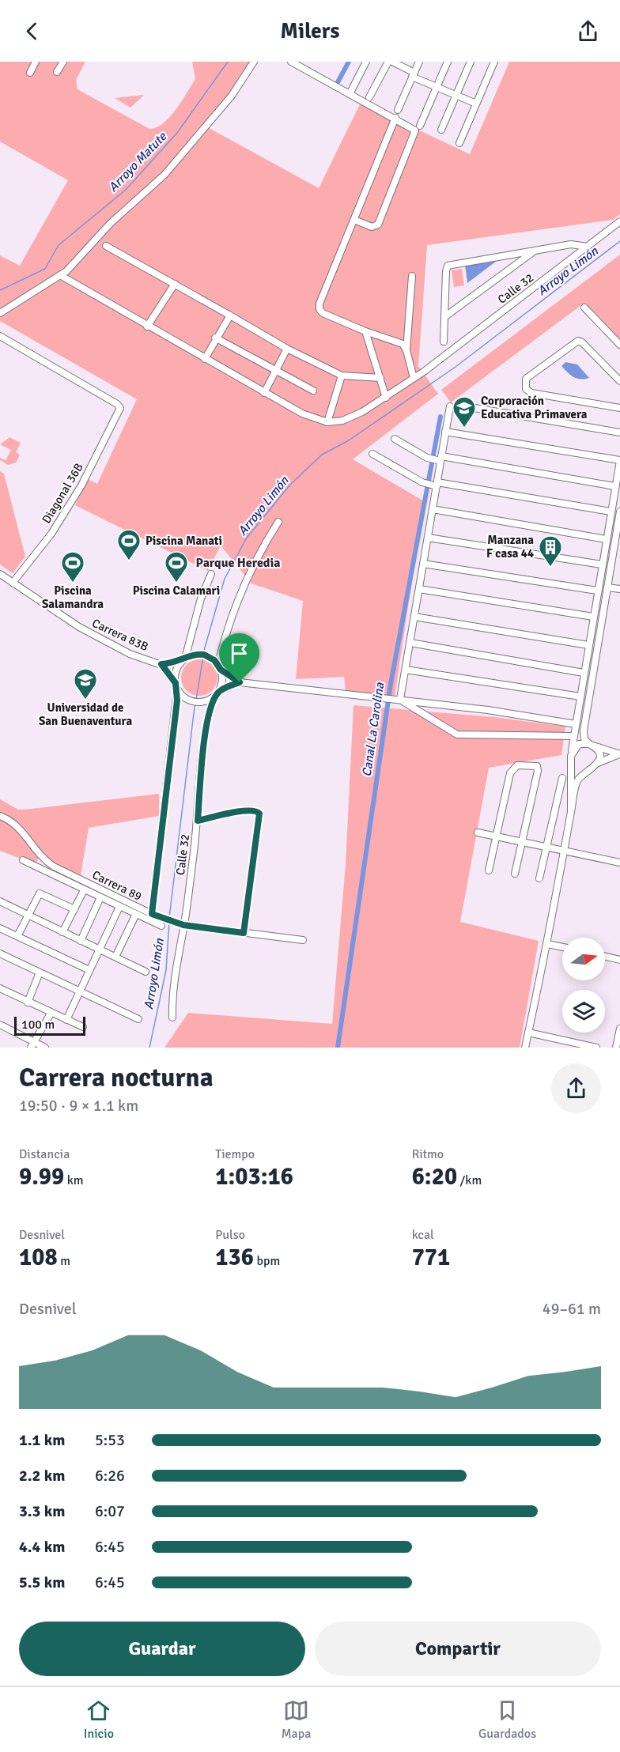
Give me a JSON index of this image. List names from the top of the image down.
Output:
{
  "streets": {
    "street": [
      "Calle 32",
      "Diagonal 36B",
      "Carrera 83B",
      "Carrera 89"
    ]
  },
  "crossings": [
    ["Calle 32", "Carrera 83B"],
    ["Calle 32", "Carrera 89"],
    ["Diagonal 36B", "Carrera 83B"]
  ],
  "districts": ["Parque Heredia"],
  "water": ["Arroyo Matute", "Arroyo Limón", "Canal La Carolina"],
  "places": {
    "school or university": ["Corporación Educativa Primavera", "Universidad de San Buenaventura"],
    "sports": ["Piscina Manati", "Piscina Salamandra", "Piscina Calamari"],
    "building": ["Manzana F casa 44"]
  },
  "scale_bar": "100 m",
  "north": "right",
  "page": {
    "header": "Milers",
    "scale": "100 m",
    "heading": ["Carrera nocturna", "19:50 · 9 × 1.1 km"],
    "stats": [
      ["Distancia", "9.99 km"],
      ["Tiempo", "1:03:16"],
      ["Ritmo", "6:20 /km"],
      ["Desnivel", "108 m"],
      ["Pulso", "136 bpm"],
      ["kcal", "771"]
    ],
    "chart": ["Desnivel", "49–61 m"],
    "list": [
      {
        "name": "1.1 km",
        "note": "5:53"
      },
      {
        "name": "2.2 km",
        "note": "6:26"
      },
      {
        "name": "3.3 km",
        "note": "6:07"
      },
      {
        "name": "4.4 km",
        "note": "6:45"
      },
      {
        "name": "5.5 km",
        "note": "6:45"
      }
    ],
    "buttons": ["Guardar", "Compartir"],
    "tabs": ["Inicio", "Mapa", "Guardados"]
  }
}
